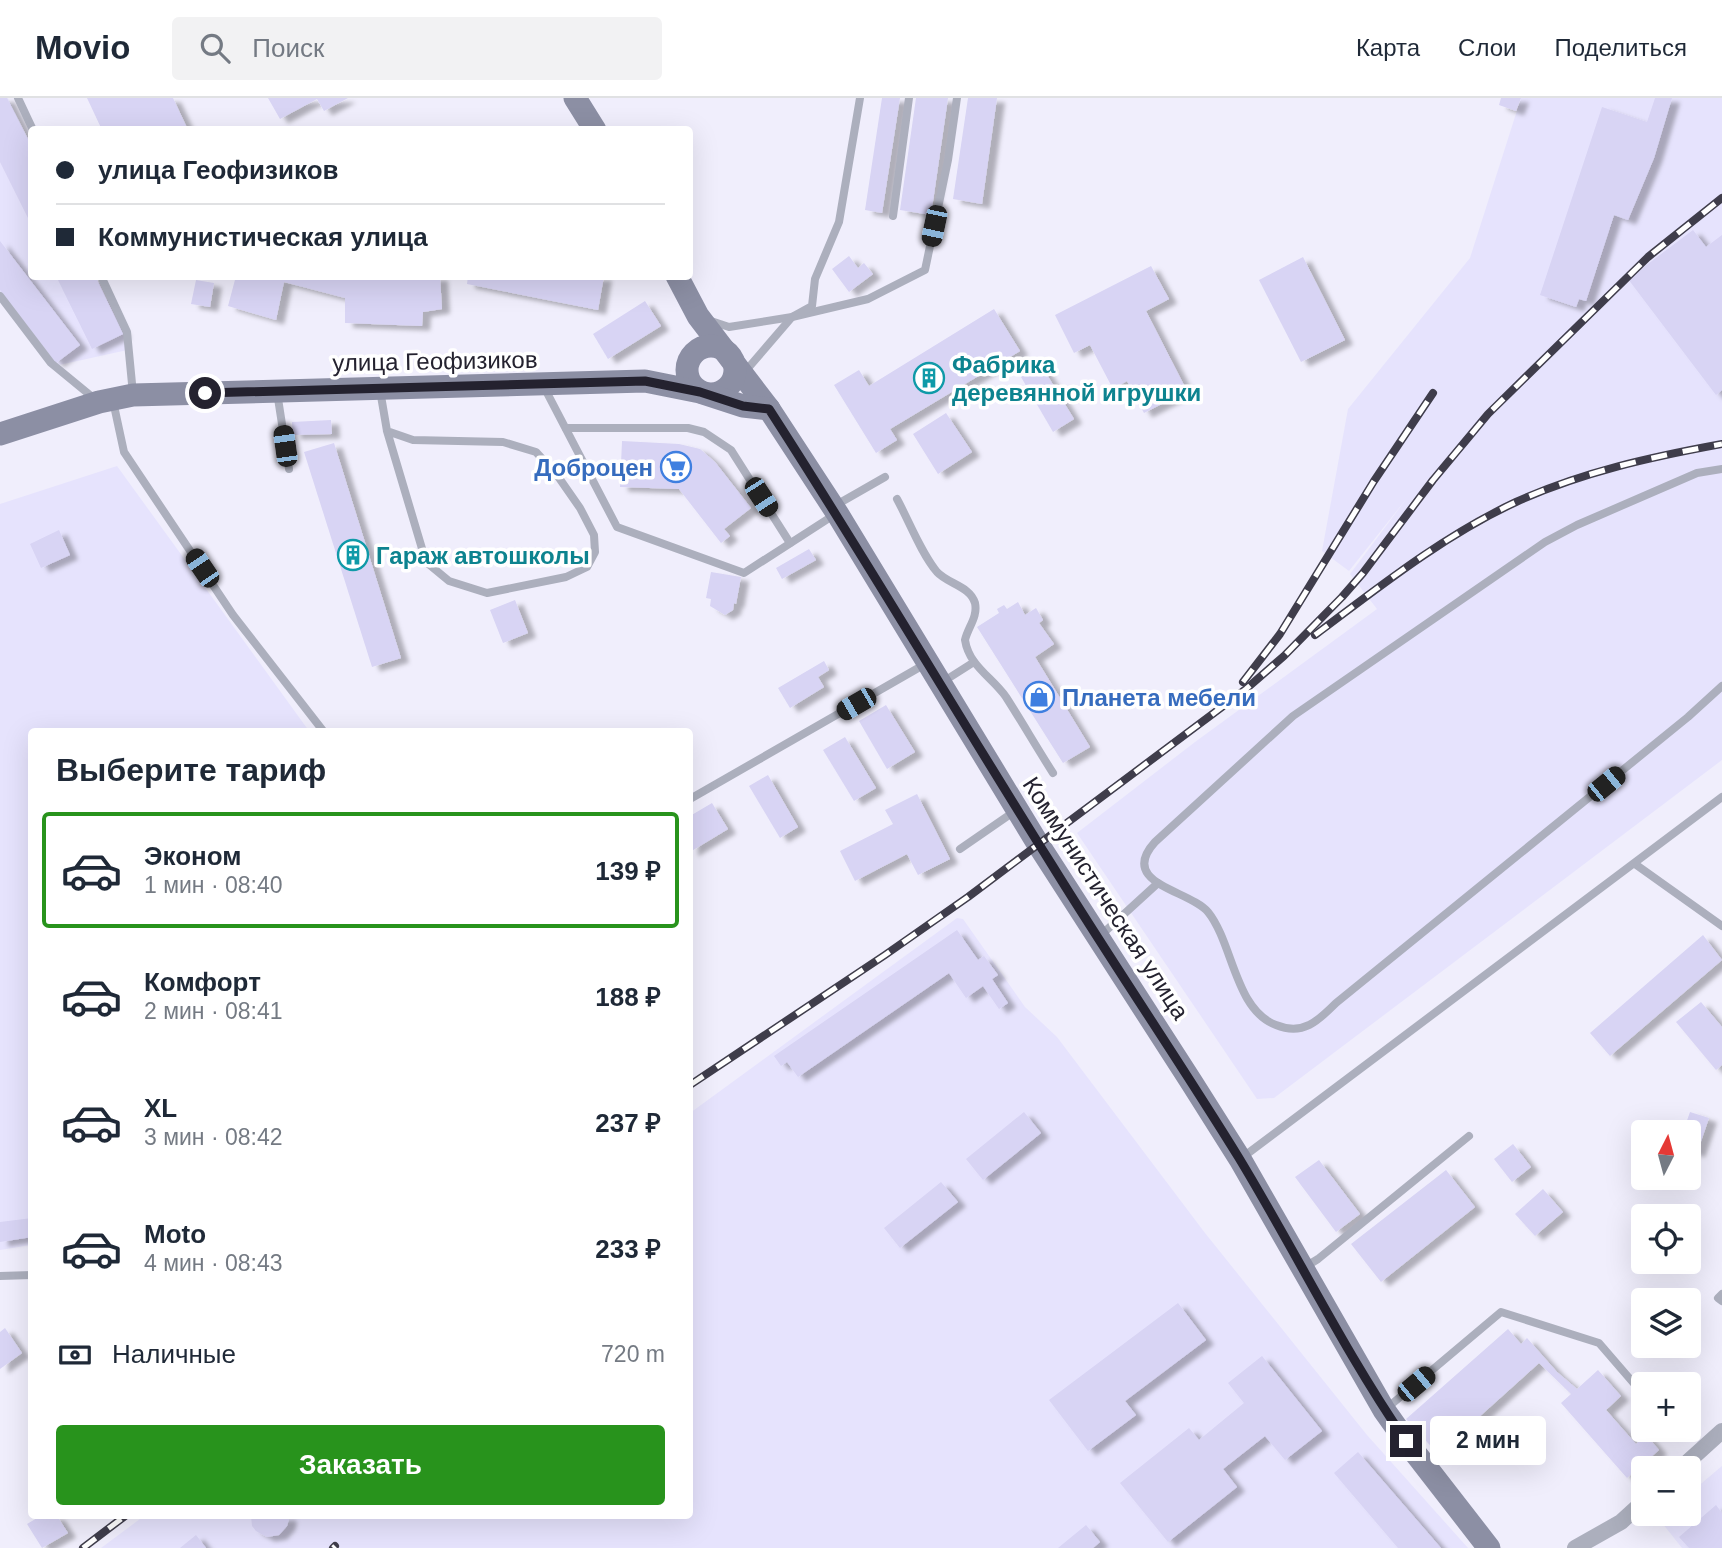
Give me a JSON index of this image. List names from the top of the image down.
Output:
{
  "streets": {
    "main road": ["улица Геофизиков", "Коммунистическая улица"]
  },
  "crossings": [
    ["улица Геофизиков", "Коммунистическая улица"]
  ],
  "places": {
    "building": ["Фабрика деревянной игрушки", "Гараж автошколы"],
    "supermarket": ["Доброцен"],
    "shop": ["Планета мебели"]
  },
  "north": "top",
  "page": {
    "header": "Movio",
    "search": "Поиск",
    "nav": ["Карта", "Слои", "Поделиться"],
    "banner": ["улица Геофизиков", "Коммунистическая улица"],
    "heading": "Выберите тариф",
    "list": [
      {
        "name": "Эконом",
        "note": "1 мин · 08:40",
        "value": "139 ₽"
      },
      {
        "name": "Комфорт",
        "note": "2 мин · 08:41",
        "value": "188 ₽"
      },
      {
        "name": "XL",
        "note": "3 мин · 08:42",
        "value": "237 ₽"
      },
      {
        "name": "Moto",
        "note": "4 мин · 08:43",
        "value": "233 ₽"
      }
    ],
    "map_buttons": ["+", "−"],
    "pay": ["Наличные", "720 m"],
    "buttons": "Заказать",
    "bubble": "2 мин"
  }
}
